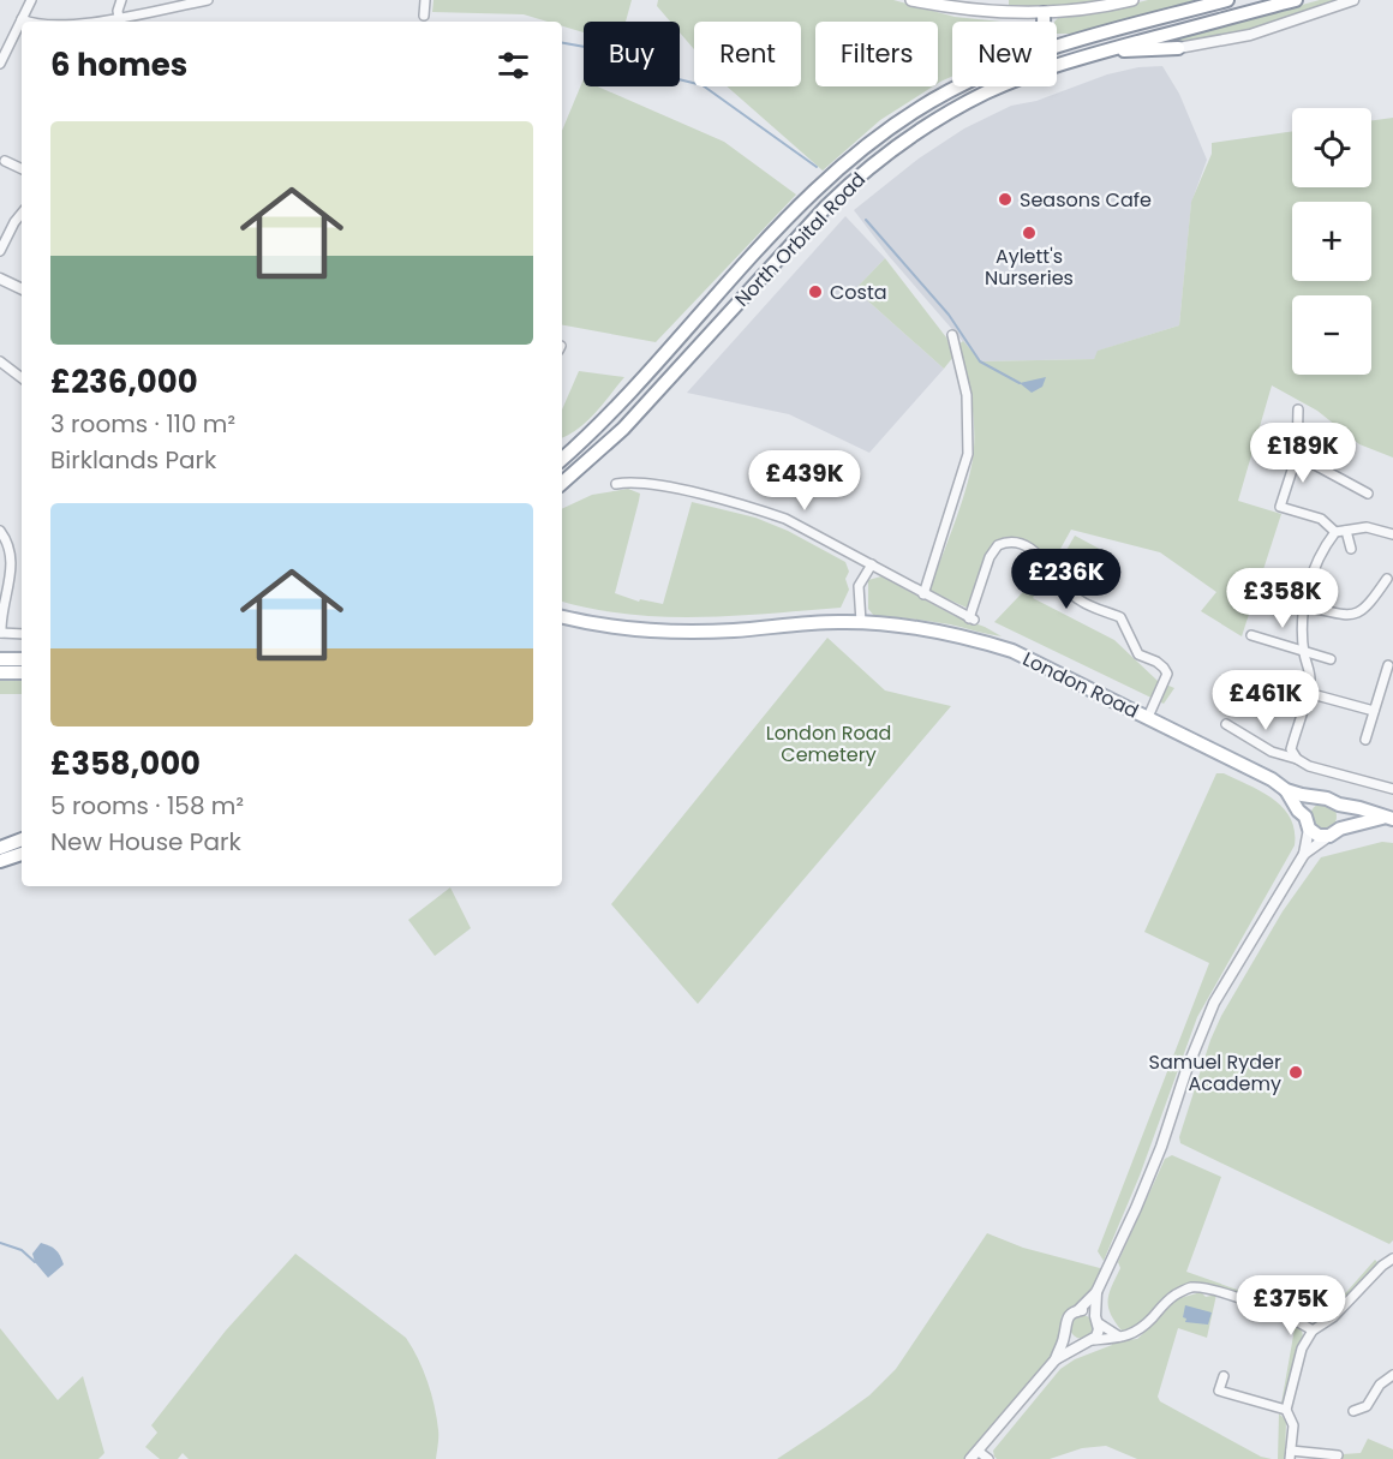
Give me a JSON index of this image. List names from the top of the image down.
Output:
{
  "streets": {
    "main road": ["North Orbital Road", "London Road"]
  },
  "parks": ["London Road Cemetery"],
  "places": [
    "Seasons Cafe",
    "Aylett's Nurseries",
    "Costa",
    "Samuel Ryder Academy"
  ],
  "page": {
    "chip": [
      "Buy",
      "Rent",
      "Filters",
      "New"
    ],
    "heading": "6 homes",
    "map_buttons": ["+", "−"],
    "list": [
      {
        "name": "£236,000",
        "note": "3 rooms · 110 m² · Birklands Park"
      },
      {
        "name": "£358,000",
        "note": "5 rooms · 158 m² · New House Park"
      }
    ],
    "price": [
      "£189K",
      "£439K",
      "£236K",
      "£358K",
      "£461K",
      "£375K"
    ]
  }
}
